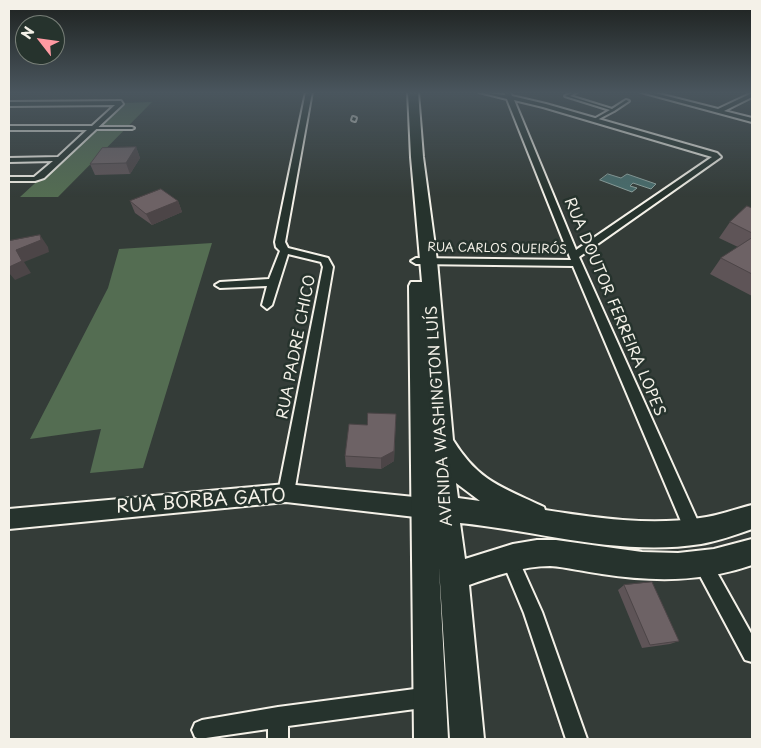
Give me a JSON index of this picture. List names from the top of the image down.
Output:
{
  "streets": {
    "main road": ["AVENIDA WASHINGTON LUÍS"],
    "street": [
      "RUA CARLOS QUEIRÓS",
      "RUA DOUTOR FERREIRA LOPES",
      "RUA PADRE CHICO",
      "RUA BORBA GATO"
    ]
  },
  "crossings": [
    ["RUA CARLOS QUEIRÓS", "RUA DOUTOR FERREIRA LOPES"],
    ["RUA CARLOS QUEIRÓS", "AVENIDA WASHINGTON LUÍS"],
    ["RUA PADRE CHICO", "RUA BORBA GATO"],
    ["AVENIDA WASHINGTON LUÍS", "RUA BORBA GATO"]
  ],
  "north": "top left"
}
